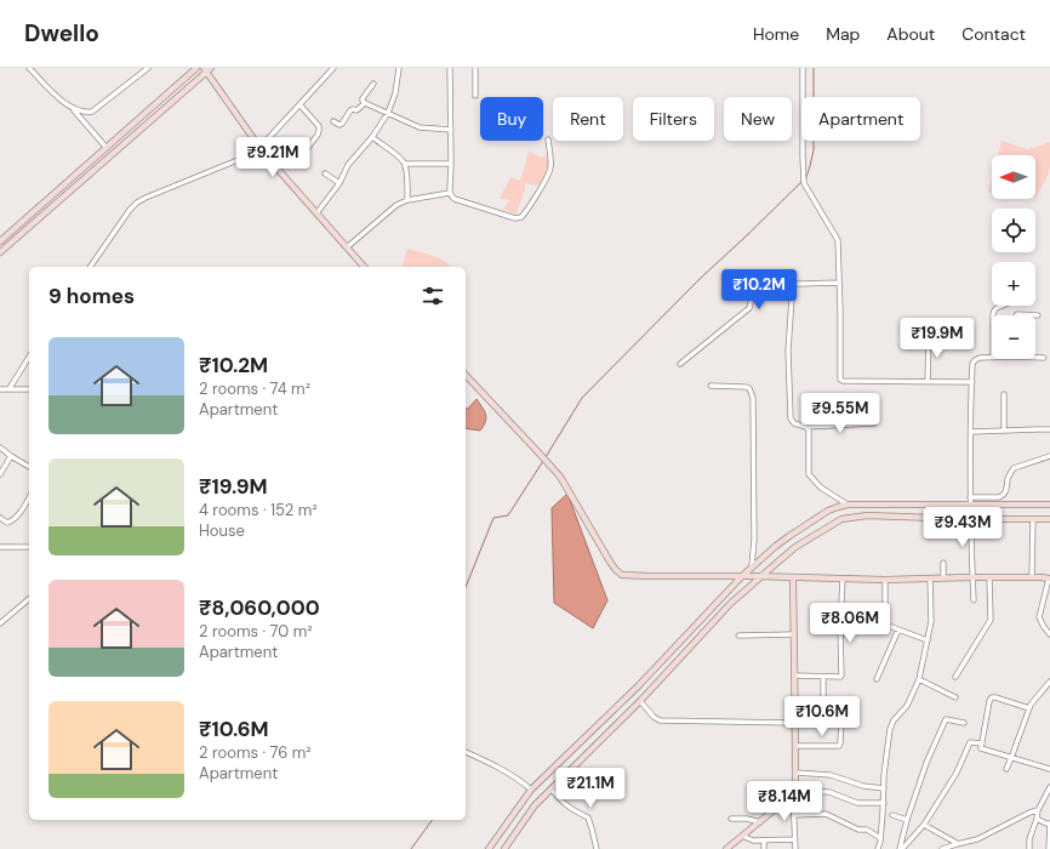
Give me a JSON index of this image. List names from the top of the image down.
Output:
{
  "north": "left",
  "page": {
    "header": "Dwello",
    "nav": [
      "Home",
      "Map",
      "About",
      "Contact"
    ],
    "chip": [
      "Buy",
      "Rent",
      "Filters",
      "New",
      "Apartment"
    ],
    "price": [
      "₹9.21M",
      "₹10.2M",
      "₹19.9M",
      "₹9.55M",
      "₹9.43M",
      "₹8.06M",
      "₹10.6M",
      "₹21.1M",
      "₹8.14M"
    ],
    "map_buttons": ["+", "−"],
    "heading": "9 homes",
    "list": [
      {
        "name": "₹10.2M",
        "note": "2 rooms · 74 m² · Apartment"
      },
      {
        "name": "₹19.9M",
        "note": "4 rooms · 152 m² · House"
      },
      {
        "name": "₹8,060,000",
        "note": "2 rooms · 70 m² · Apartment"
      },
      {
        "name": "₹10.6M",
        "note": "2 rooms · 76 m² · Apartment"
      }
    ]
  }
}
